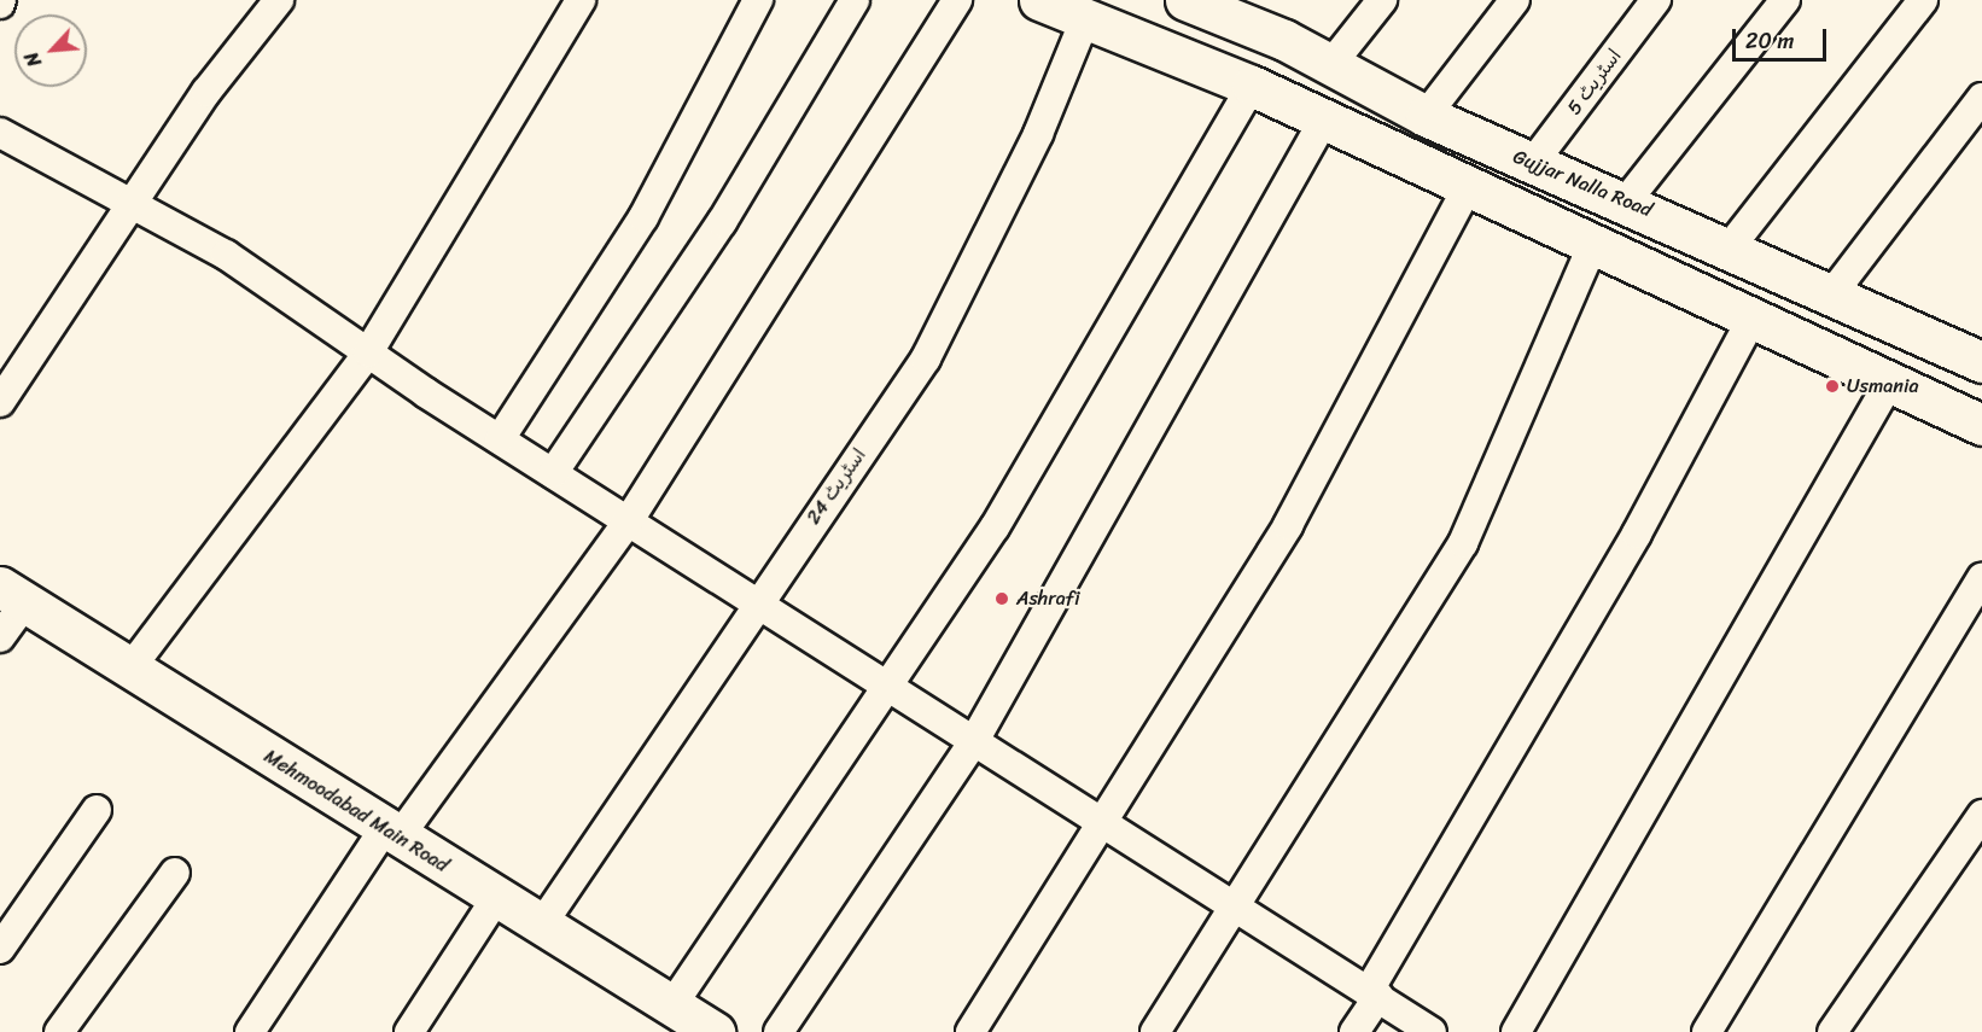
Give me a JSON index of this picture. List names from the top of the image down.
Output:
{
  "streets": {
    "street": [
      "اسٹریٹ 5",
      "Gujjar Nalla Road",
      "اسٹریٹ 24",
      "Mehmoodabad Main Road"
    ]
  },
  "crossings": [
    ["اسٹریٹ 5", "Gujjar Nalla Road"],
    ["اسٹریٹ 24", "Mehmoodabad Main Road"]
  ],
  "places": ["Usmania", "Ashrafi"],
  "scale_bar": "20 m",
  "north": "bottom left"
}
